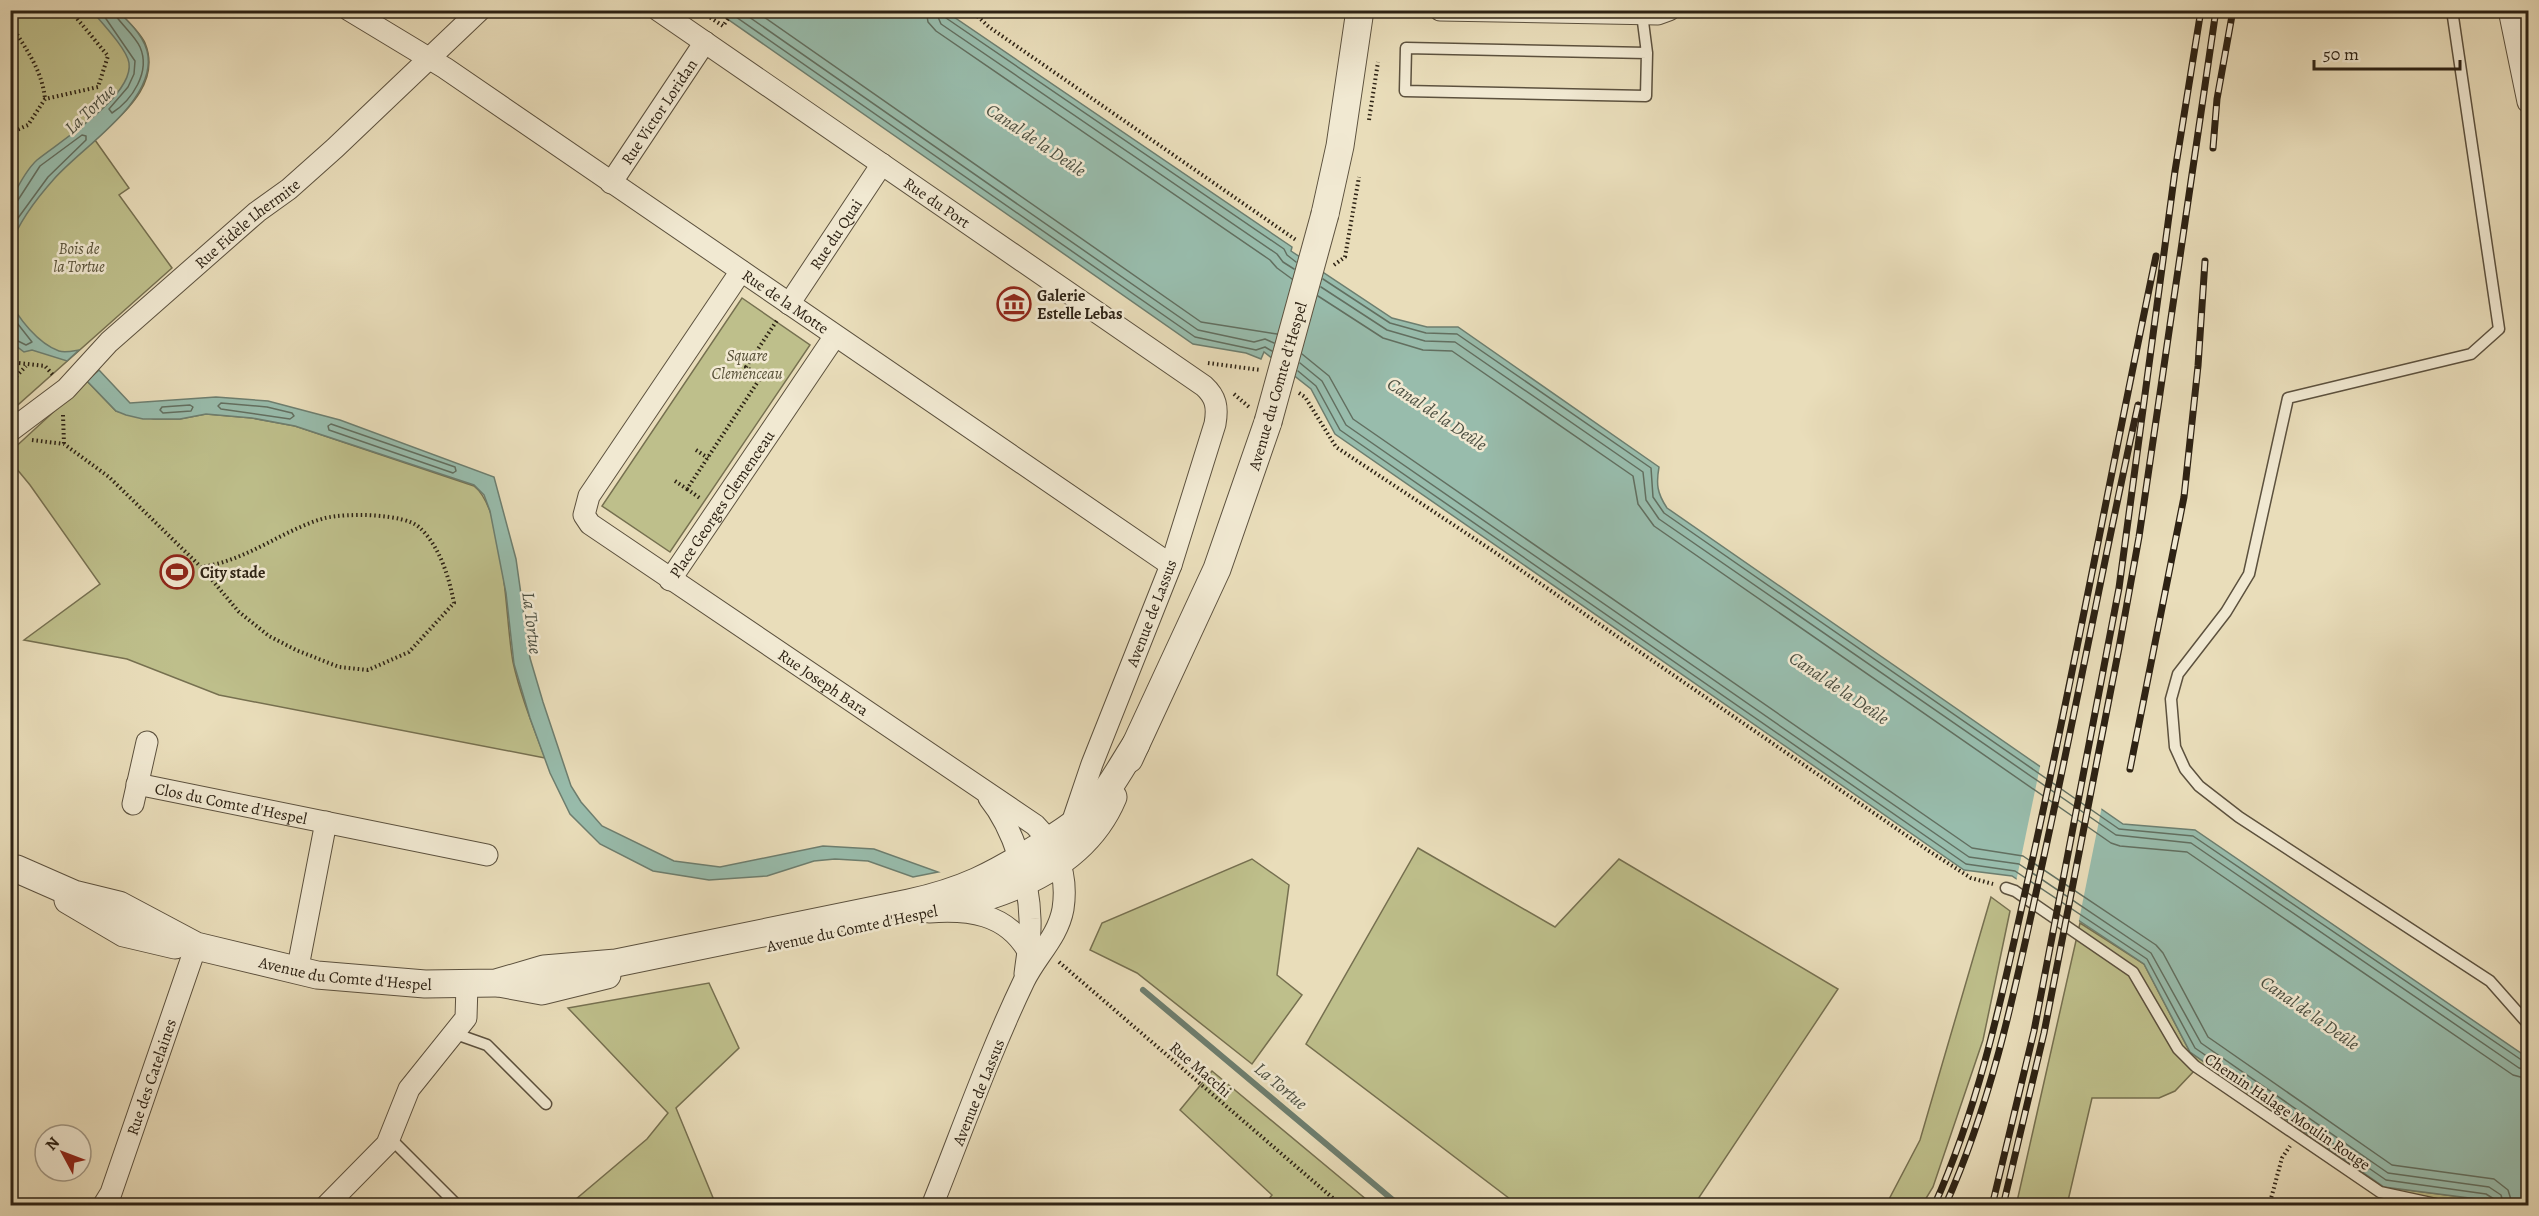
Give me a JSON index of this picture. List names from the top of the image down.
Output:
{
  "streets": {
    "street": [
      "Rue Victor Loridan",
      "Rue du Port",
      "Rue Fidèle Lhermite",
      "Rue du Quai",
      "Rue de la Motte",
      "Avenue du Comte d'Hespel",
      "Place Georges Clemenceau",
      "Avenue de Lassus",
      "Rue Joseph Bara",
      "Clos du Comte d'Hespel",
      "Rue des Catelaines"
    ],
    "lane": ["Chemin Halage Moulin Rouge"],
    "path": ["Rue Macchi"]
  },
  "crossings": [
    ["Rue Victor Loridan", "Rue du Port"],
    ["Rue Victor Loridan", "Rue de la Motte"],
    ["Rue du Port", "Rue du Quai"],
    ["Rue du Port", "Avenue de Lassus"],
    ["Rue Fidèle Lhermite", "Rue de la Motte"],
    ["Rue du Quai", "Rue de la Motte"],
    ["Rue de la Motte", "Place Georges Clemenceau"],
    ["Rue de la Motte", "Avenue de Lassus"],
    ["Avenue du Comte d'Hespel", "Avenue de Lassus"],
    ["Avenue du Comte d'Hespel", "Rue Joseph Bara"],
    ["Avenue du Comte d'Hespel", "Clos du Comte d'Hespel"],
    ["Avenue du Comte d'Hespel", "Rue des Catelaines"],
    ["Place Georges Clemenceau", "Rue Joseph Bara"],
    ["Avenue de Lassus", "Rue Joseph Bara"],
    ["Avenue de Lassus", "Rue Macchi"]
  ],
  "water": ["La Tortue", "Canal de la Deûle"],
  "parks": ["Bois de la Tortue", "Square Clemenceau"],
  "places": {
    "museum": ["Galerie Estelle Lebas"],
    "sports": ["City stade"]
  },
  "scale_bar": "50 m",
  "north": "top left"
}
